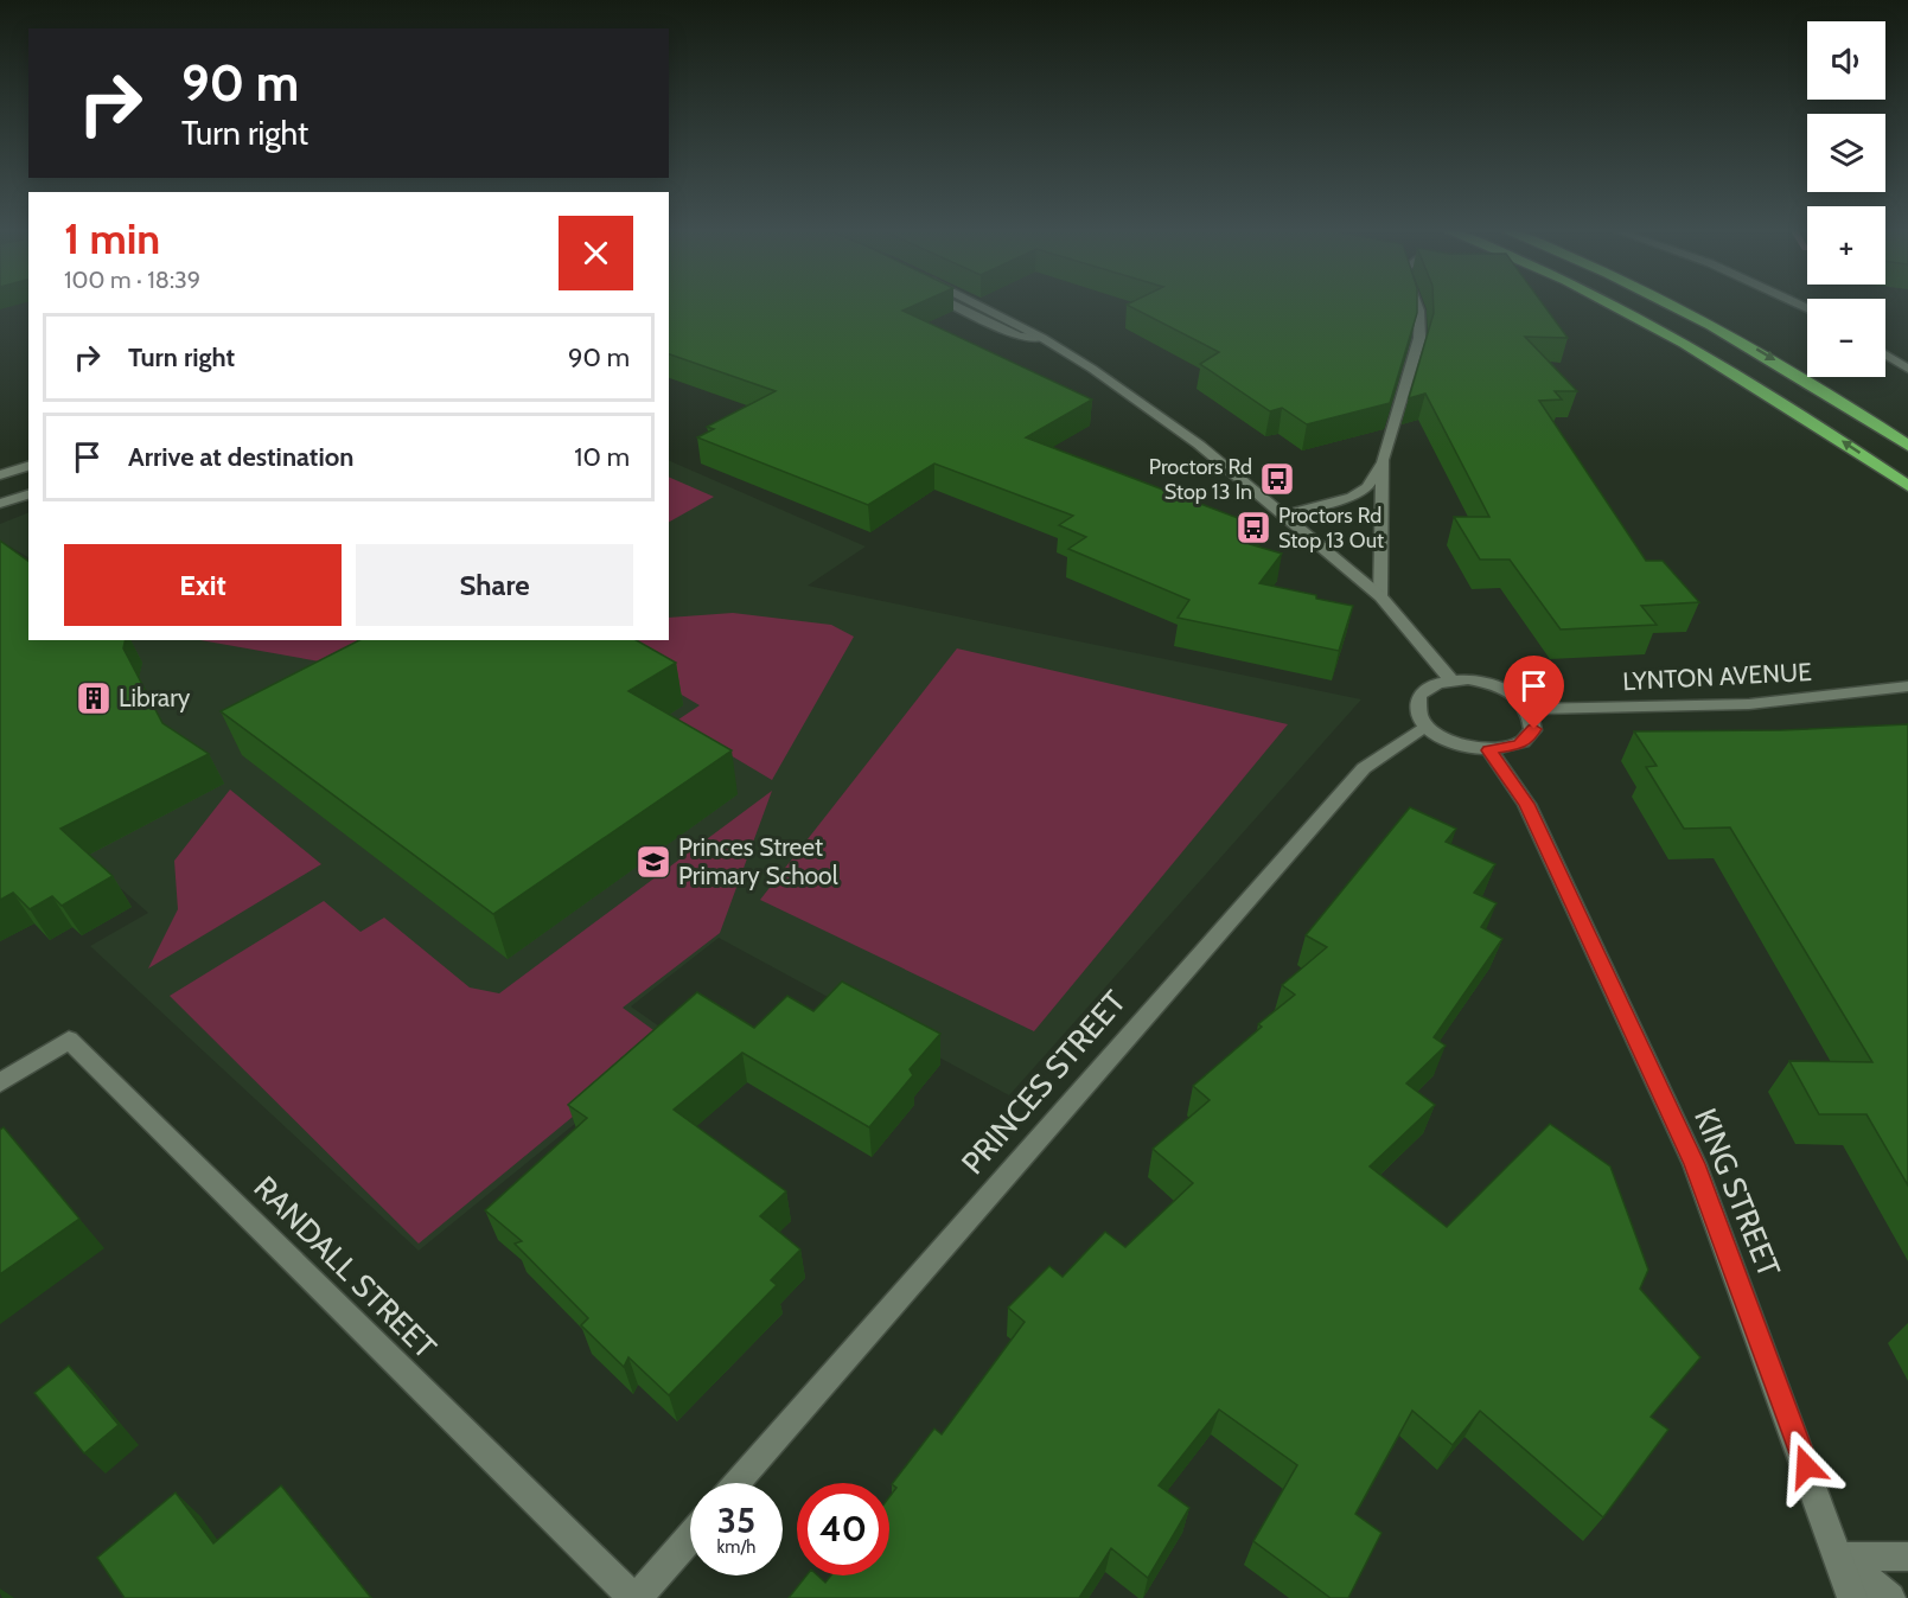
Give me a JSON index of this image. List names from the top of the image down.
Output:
{
  "streets": {
    "street": [
      "LYNTON AVENUE",
      "PRINCES STREET",
      "KING STREET",
      "RANDALL STREET"
    ]
  },
  "places": {
    "bus stop": ["Proctors Rd Stop 13 In", "Proctors Rd Stop 13 Out"],
    "building": ["Library"],
    "school or university": ["Princes Street Primary School"]
  },
  "page": {
    "map_buttons": ["+", "−"],
    "turn": ["90 m", "Turn right"],
    "heading": ["1 min", "100 m · 18:39"],
    "list": [
      {
        "name": "Turn right",
        "value": "90 m"
      },
      {
        "name": "Arrive at destination",
        "value": "10 m"
      }
    ],
    "buttons": ["Exit", "Share"],
    "speed": "35 km/h",
    "limit": "40"
  }
}
